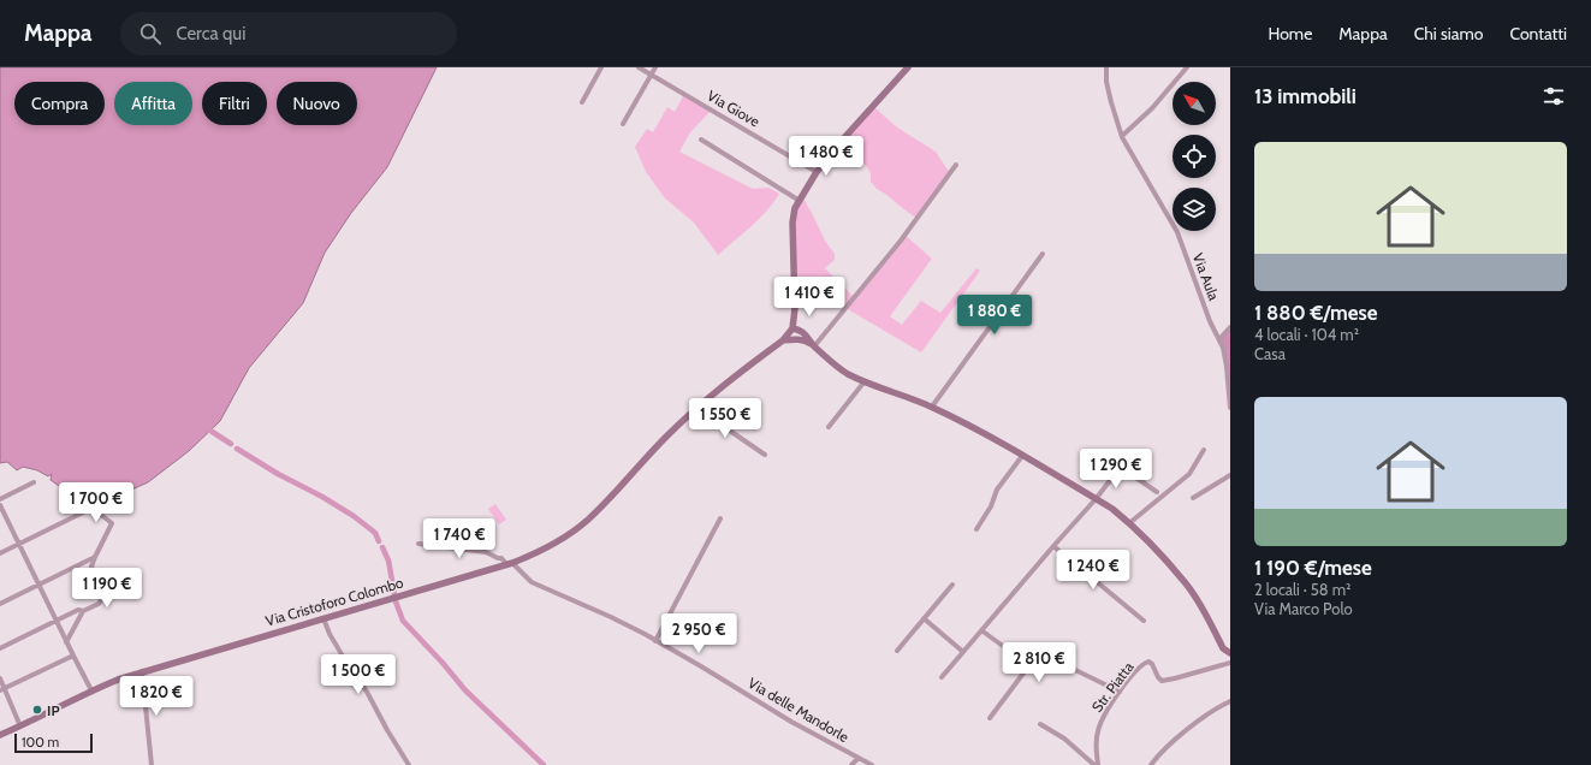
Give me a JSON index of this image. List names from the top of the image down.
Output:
{
  "streets": {
    "main road": ["Via Cristoforo Colombo"],
    "street": [
      "Via Giove",
      "Via Aula",
      "Str. Piatta",
      "Via delle Mandorle"
    ]
  },
  "crossings": [
    ["Via Cristoforo Colombo", "Via delle Mandorle"]
  ],
  "places": ["IP"],
  "scale_bar": "100 m",
  "north": "top left",
  "page": {
    "header": "Mappa",
    "search": "Cerca qui",
    "nav": [
      "Home",
      "Mappa",
      "Chi siamo",
      "Contatti"
    ],
    "heading": "13 immobili",
    "chip": [
      "Compra",
      "Affitta",
      "Filtri",
      "Nuovo"
    ],
    "list": [
      {
        "name": "1 880 €/mese",
        "note": "4 locali · 104 m² · Casa"
      },
      {
        "name": "1 190 €/mese",
        "note": "2 locali · 58 m² · Via Marco Polo"
      }
    ],
    "price": [
      "1 480 €",
      "1 410 €",
      "1 880 €",
      "1 550 €",
      "1 290 €",
      "1 700 €",
      "1 740 €",
      "1 240 €",
      "1 190 €",
      "2 950 €",
      "2 810 €",
      "1 500 €",
      "1 820 €"
    ],
    "scale": "100 m"
  }
}
